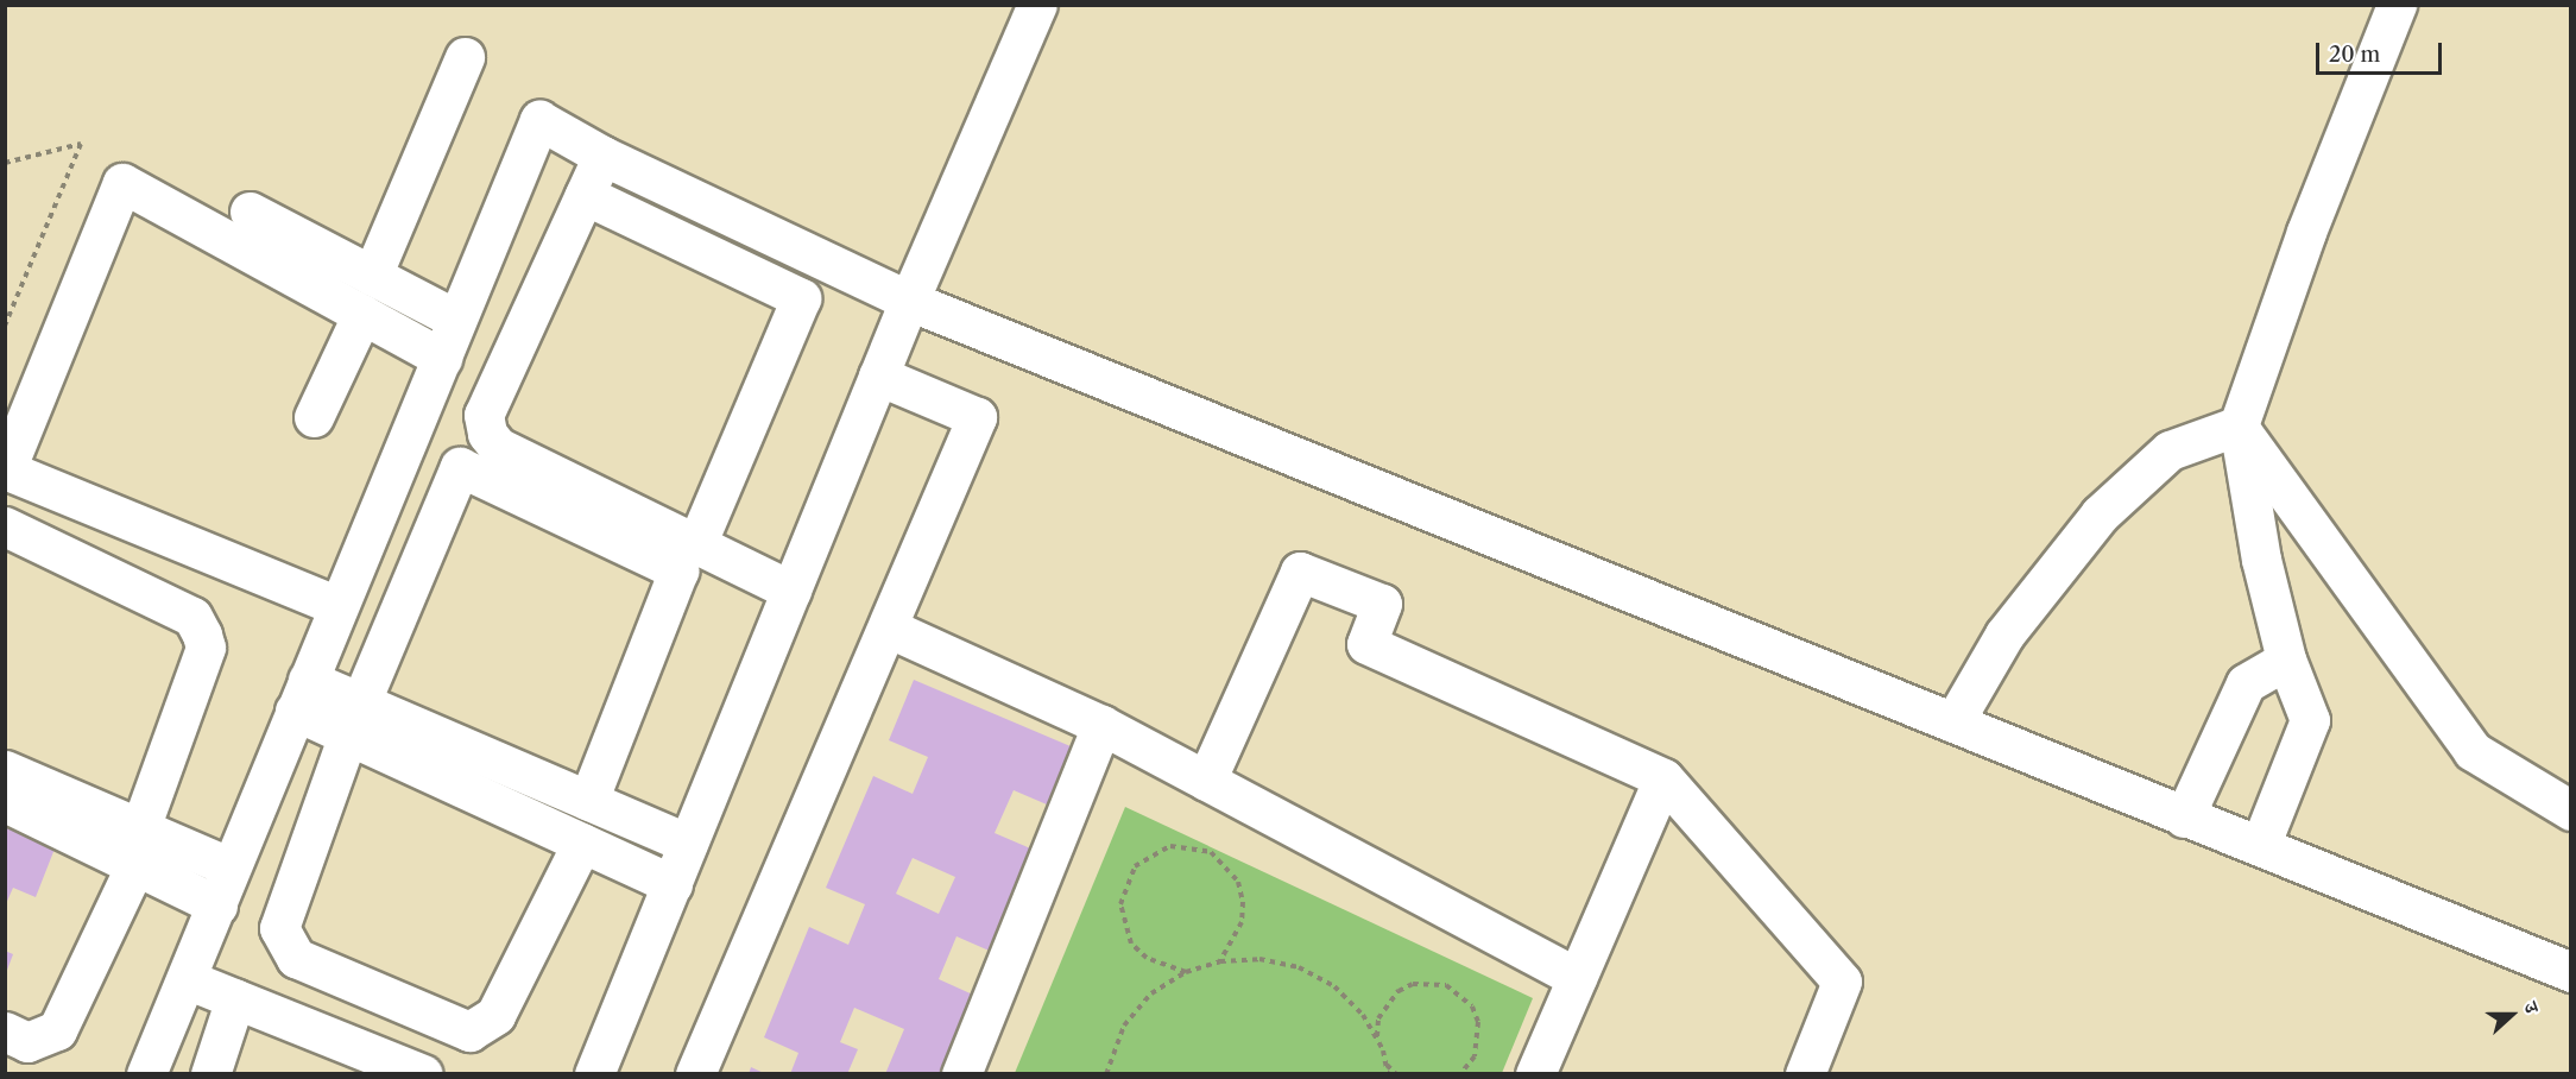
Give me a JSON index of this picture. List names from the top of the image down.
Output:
{
  "scale_bar": "20 m",
  "north": "right"
}
